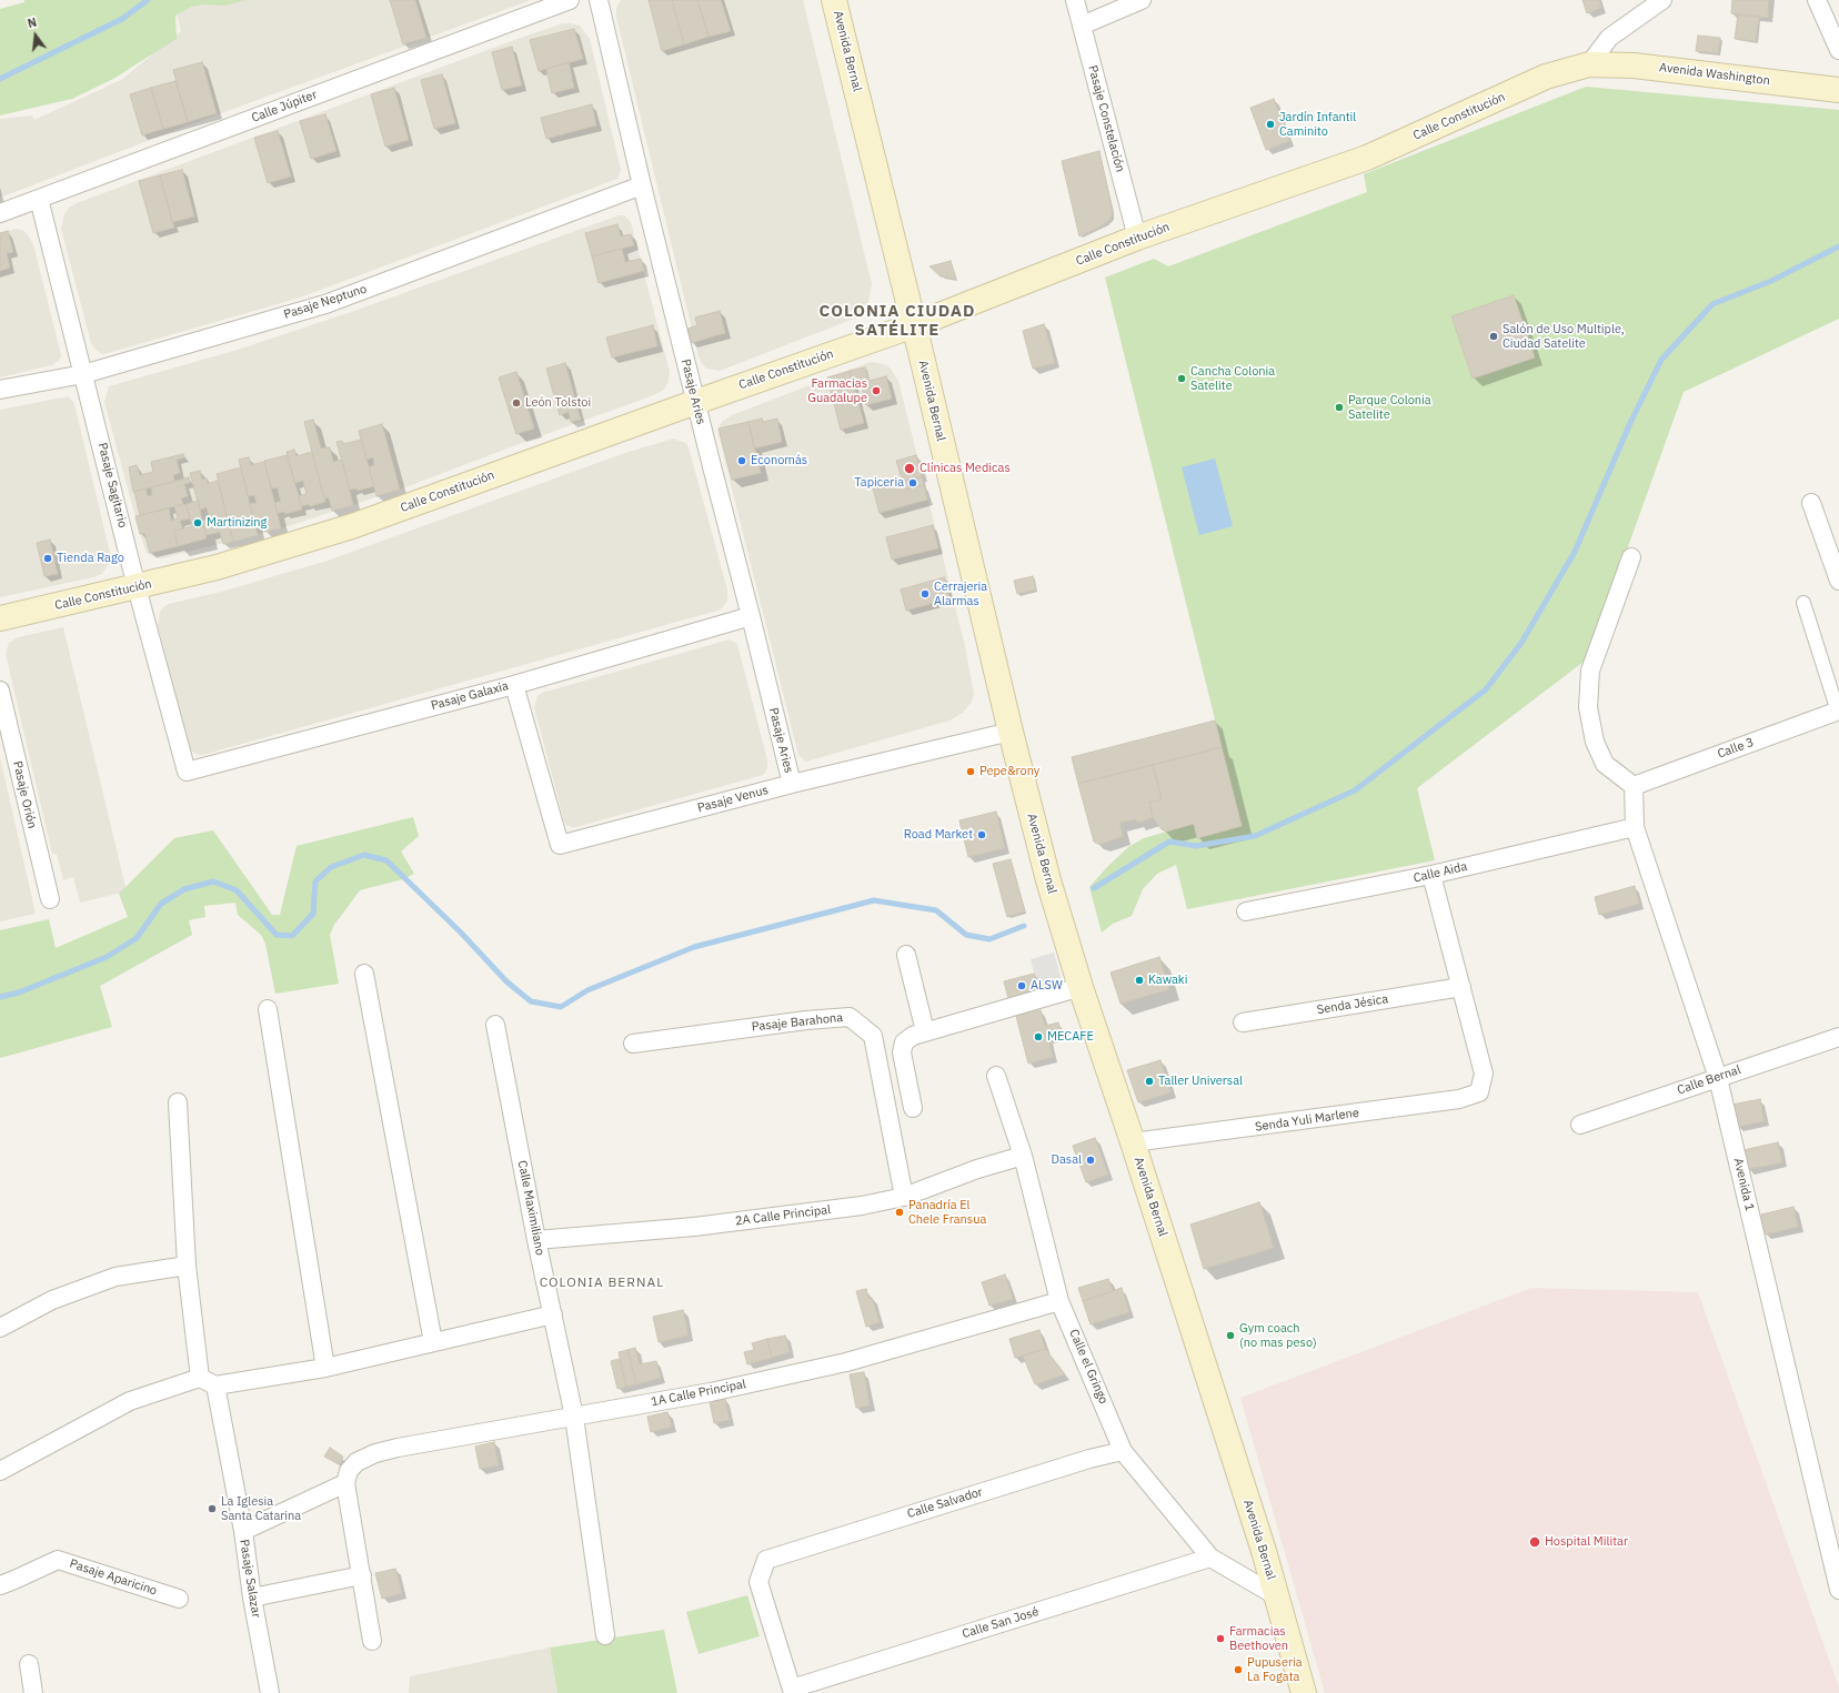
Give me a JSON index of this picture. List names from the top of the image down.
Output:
{
  "streets": {
    "main road": ["Avenida Bernal", "Avenida Washington", "Calle Constitución"],
    "street": [
      "Calle Júpiter",
      "Pasaje Constelación",
      "Pasaje Neptuno",
      "Pasaje Aries",
      "Pasaje Sagitario",
      "Pasaje Galaxia",
      "Calle 3",
      "Pasaje Orión",
      "Pasaje Venus",
      "Calle Aida",
      "Senda Jésica",
      "Pasaje Barahona",
      "Calle Bernal",
      "Senda Yuli Marlene",
      "Avenida 1",
      "Calle Maximiliano",
      "2A Calle Principal",
      "Calle el Gringo",
      "1A Calle Principal",
      "Calle Salvador",
      "Pasaje Aparicino",
      "Pasaje Salazar",
      "Calle San José"
    ]
  },
  "crossings": [
    ["Avenida Bernal", "Calle Constitución"],
    ["Avenida Bernal", "Pasaje Venus"],
    ["Avenida Bernal", "Senda Yuli Marlene"],
    ["Avenida Bernal", "Calle el Gringo"],
    ["Avenida Washington", "Calle Constitución"],
    ["Calle Júpiter", "Pasaje Sagitario"],
    ["Calle Constitución", "Pasaje Constelación"],
    ["Calle Constitución", "Pasaje Aries"],
    ["Calle Constitución", "Pasaje Sagitario"],
    ["Pasaje Neptuno", "Pasaje Aries"],
    ["Pasaje Neptuno", "Pasaje Sagitario"],
    ["Pasaje Aries", "Pasaje Galaxia"],
    ["Pasaje Aries", "Pasaje Venus"],
    ["Pasaje Sagitario", "Pasaje Galaxia"],
    ["Pasaje Galaxia", "Pasaje Venus"],
    ["Calle 3", "Avenida 1"],
    ["Calle Aida", "Avenida 1"],
    ["Senda Jésica", "Senda Yuli Marlene"],
    ["Pasaje Barahona", "2A Calle Principal"],
    ["Calle Bernal", "Avenida 1"],
    ["Calle Maximiliano", "2A Calle Principal"],
    ["Calle Maximiliano", "1A Calle Principal"],
    ["2A Calle Principal", "Calle el Gringo"],
    ["Calle el Gringo", "1A Calle Principal"],
    ["Calle el Gringo", "Calle Salvador"],
    ["Calle el Gringo", "Calle San José"],
    ["Calle Salvador", "Calle San José"]
  ],
  "districts": ["COLONIA CIUDAD SATÉLITE", "COLONIA BERNAL"],
  "places": [
    "Jardín Infantil Caminito",
    "Salón de Uso Multiple, Ciudad Satelite",
    "Cancha Colonia Satelite",
    "Farmacias Guadalupe",
    "León Tolstoi",
    "Parque Colonia Satelite",
    "Economás",
    "Clínicas Medicas",
    "Tapiceria",
    "Martinizing",
    "Tienda Rago",
    "Cerrajeria Alarmas",
    "Pepe&rony",
    "Road Market",
    "Kawaki",
    "ALSW",
    "MECAFE",
    "Taller Universal",
    "Dasal",
    "Panadría El Chele Fransua",
    "Gym coach (no mas peso)",
    "La Iglesia Santa Catarina",
    "Hospital Militar",
    "Farmacias Beethoven",
    "Pupuseria La Fogata"
  ],
  "north": "top"
}
